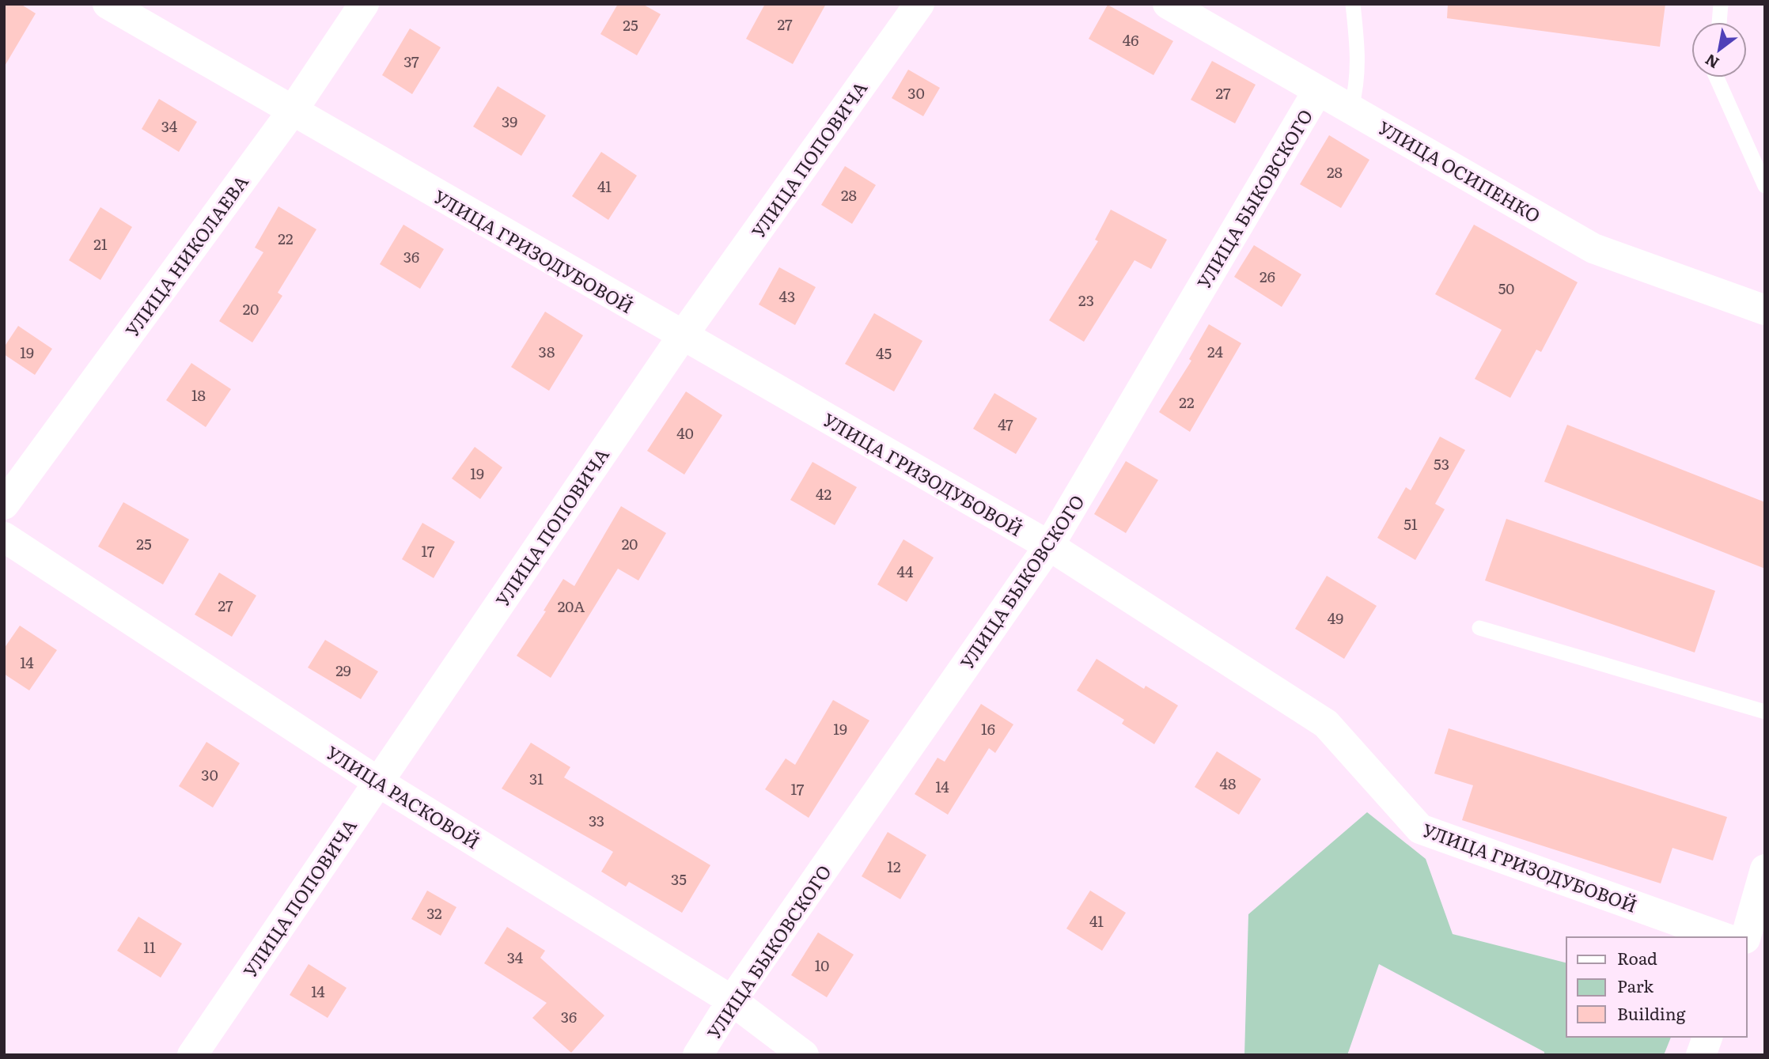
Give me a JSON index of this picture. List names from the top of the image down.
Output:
{
  "streets": {
    "street": [
      "УЛИЦА ПОПОВИЧА",
      "УЛИЦА ОСИПЕНКО",
      "УЛИЦА БЫКОВСКОГО",
      "УЛИЦА ГРИЗОДУБОВОЙ",
      "УЛИЦА НИКОЛАЕВА",
      "УЛИЦА РАСКОВОЙ"
    ]
  },
  "crossings": [
    ["УЛИЦА ПОПОВИЧА", "УЛИЦА ГРИЗОДУБОВОЙ"],
    ["УЛИЦА ПОПОВИЧА", "УЛИЦА РАСКОВОЙ"],
    ["УЛИЦА ОСИПЕНКО", "УЛИЦА БЫКОВСКОГО"],
    ["УЛИЦА БЫКОВСКОГО", "УЛИЦА ГРИЗОДУБОВОЙ"],
    ["УЛИЦА БЫКОВСКОГО", "УЛИЦА РАСКОВОЙ"],
    ["УЛИЦА ГРИЗОДУБОВОЙ", "УЛИЦА НИКОЛАЕВА"]
  ],
  "house_numbers": [
    "27",
    "25",
    "46",
    "37",
    "30",
    "27",
    "39",
    "34",
    "28",
    "41",
    "28",
    "22",
    "21",
    "36",
    "26",
    "50",
    "43",
    "23",
    "20",
    "38",
    "24",
    "19",
    "45",
    "18",
    "22",
    "47",
    "40",
    "53",
    "19",
    "42",
    "51",
    "25",
    "20",
    "17",
    "44",
    "27",
    "20А",
    "49",
    "14",
    "29",
    "19",
    "16",
    "30",
    "31",
    "48",
    "14",
    "17",
    "33",
    "12",
    "35",
    "32",
    "41",
    "11",
    "34",
    "10",
    "14",
    "36"
  ],
  "legend": ["Road", "Park", "Building"],
  "north": "bottom left"
}
